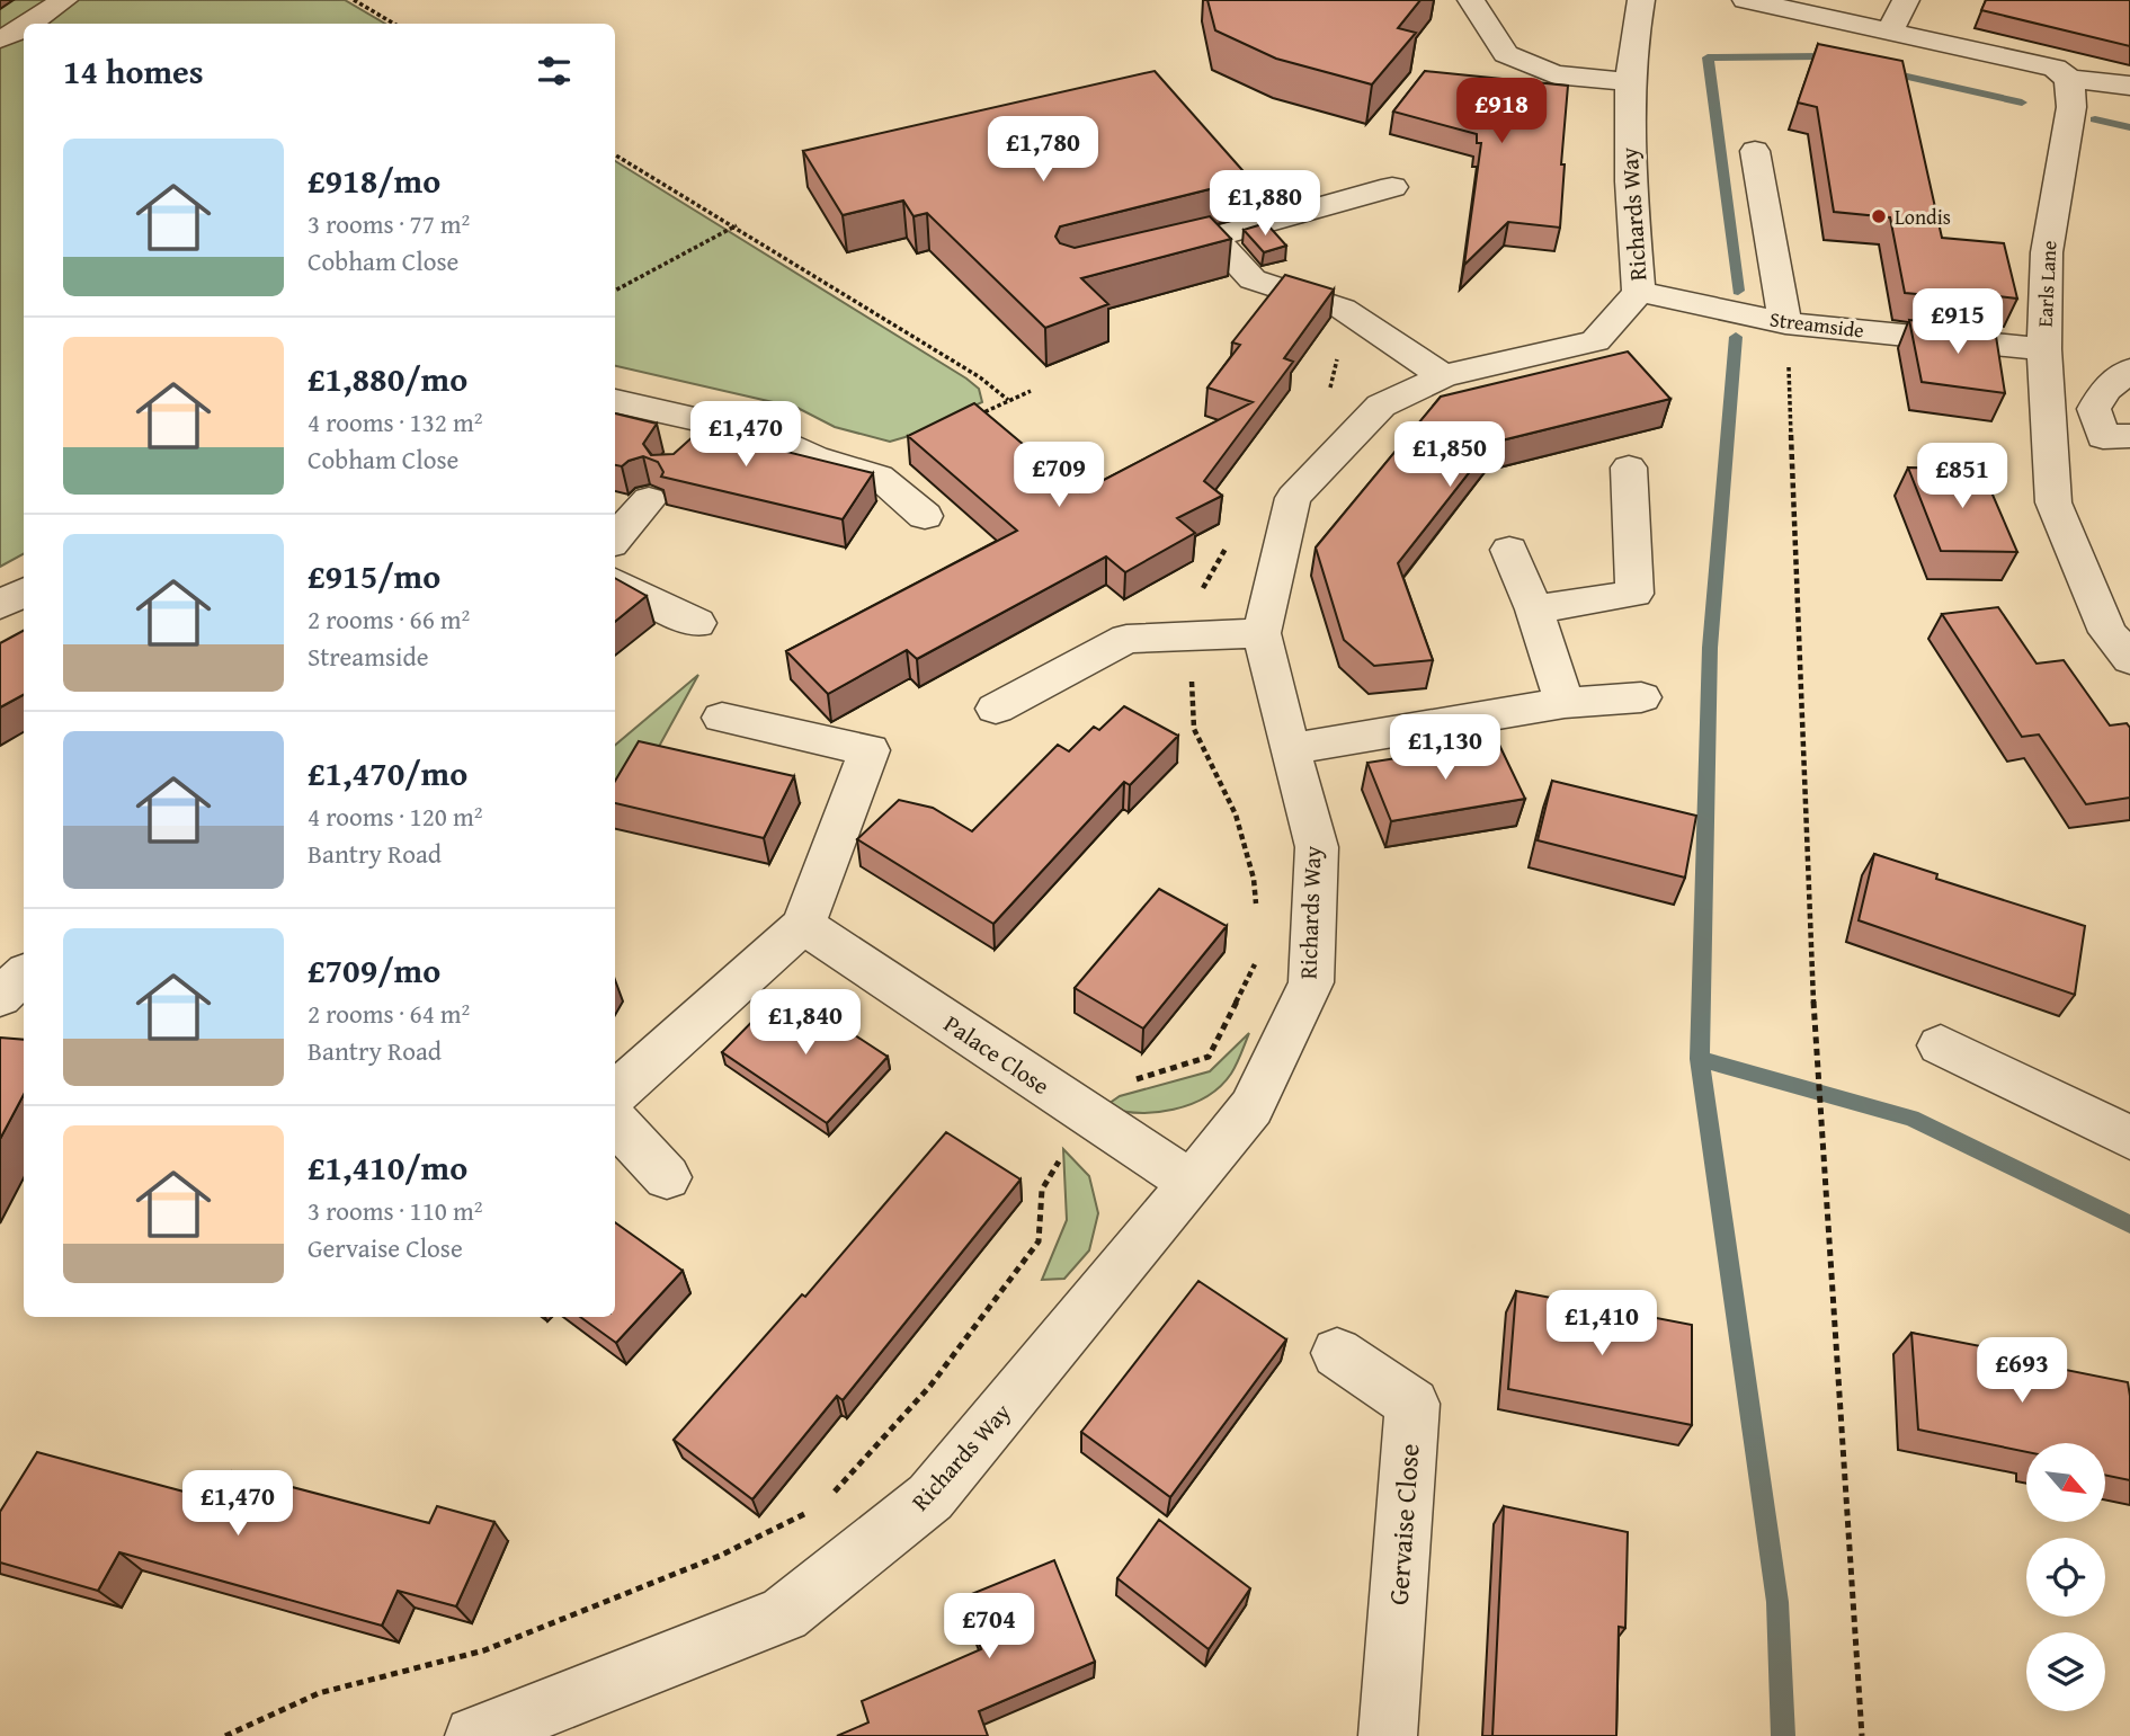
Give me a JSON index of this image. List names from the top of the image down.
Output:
{
  "streets": {
    "street": [
      "Richards Way",
      "Earls Lane",
      "Streamside",
      "Palace Close",
      "Gervaise Close"
    ]
  },
  "crossings": [
    ["Richards Way", "Streamside"],
    ["Richards Way", "Palace Close"],
    ["Earls Lane", "Streamside"]
  ],
  "places": ["Londis"],
  "north": "bottom right",
  "page": {
    "heading": "14 homes",
    "price": [
      "£918",
      "£1,780",
      "£1,880",
      "£915",
      "£1,470",
      "£1,850",
      "£709",
      "£851",
      "£1,130",
      "£1,840",
      "£1,410",
      "£693",
      "£1,470",
      "£704"
    ],
    "list": [
      {
        "name": "£918/mo",
        "note": "3 rooms · 77 m² · Cobham Close"
      },
      {
        "name": "£1,880/mo",
        "note": "4 rooms · 132 m² · Cobham Close"
      },
      {
        "name": "£915/mo",
        "note": "2 rooms · 66 m² · Streamside"
      },
      {
        "name": "£1,470/mo",
        "note": "4 rooms · 120 m² · Bantry Road"
      },
      {
        "name": "£709/mo",
        "note": "2 rooms · 64 m² · Bantry Road"
      },
      {
        "name": "£1,410/mo",
        "note": "3 rooms · 110 m² · Gervaise Close"
      }
    ]
  }
}
